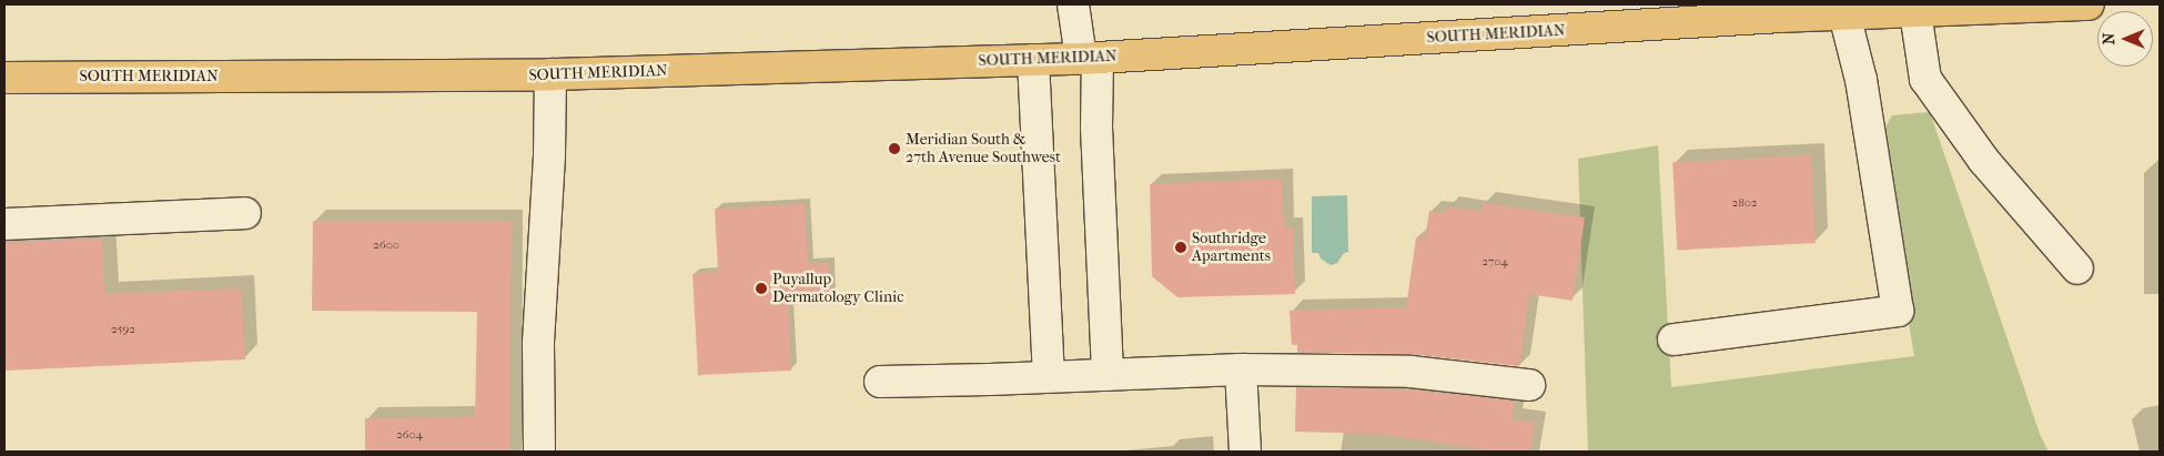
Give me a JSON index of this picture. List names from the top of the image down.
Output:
{
  "streets": {
    "main road": ["SOUTH MERIDIAN"]
  },
  "places": ["Meridian South & 27th Avenue Southwest", "Southridge Apartments", "Puyallup Dermatology Clinic"],
  "house_numbers": [
    "2802",
    "2600",
    "2704",
    "2592",
    "2604"
  ],
  "north": "left"
}
